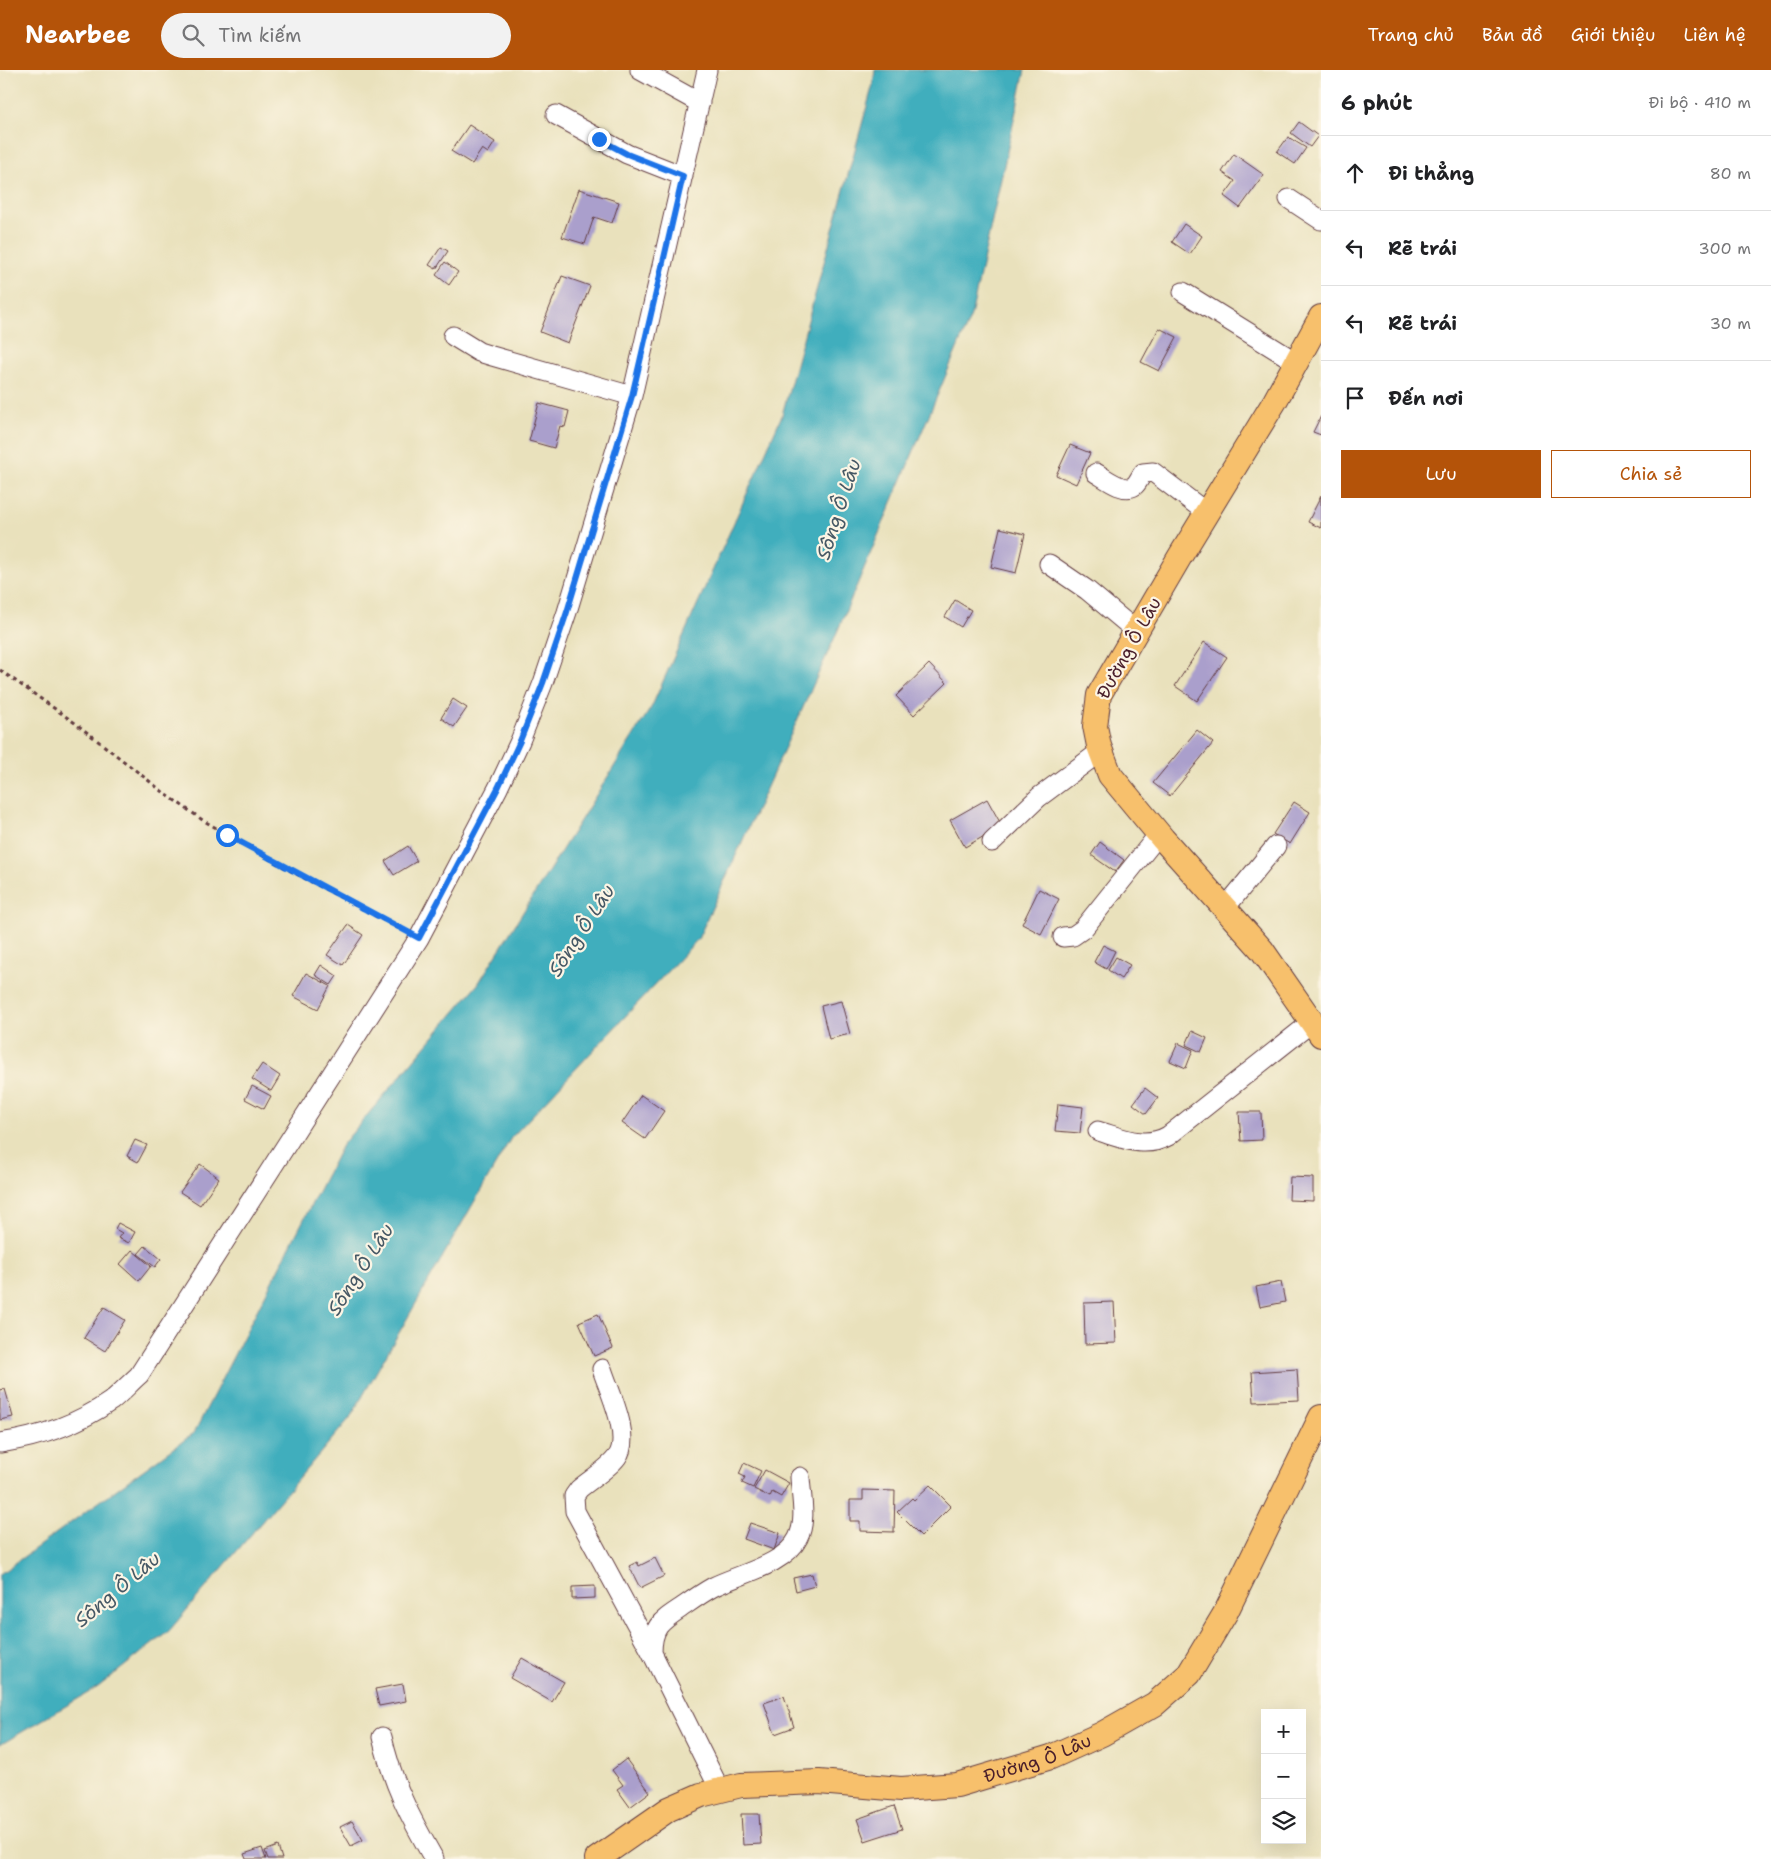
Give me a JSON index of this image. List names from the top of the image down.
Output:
{
  "streets": {
    "main road": ["Đường Ô Lâu"]
  },
  "water": ["Sông Ô Lâu"],
  "page": {
    "header": "Nearbee",
    "search": "Tìm kiếm",
    "nav": [
      "Trang chủ",
      "Bản đồ",
      "Giới thiệu",
      "Liên hệ"
    ],
    "heading": ["6 phút", "Đi bộ · 410 m"],
    "list": [
      ["Đi thẳng", "80 m"],
      ["Rẽ trái", "300 m"],
      ["Rẽ trái", "30 m"],
      "Đến nơi"
    ],
    "buttons": ["Lưu", "Chia sẻ"],
    "map_buttons": ["+", "−"]
  }
}
